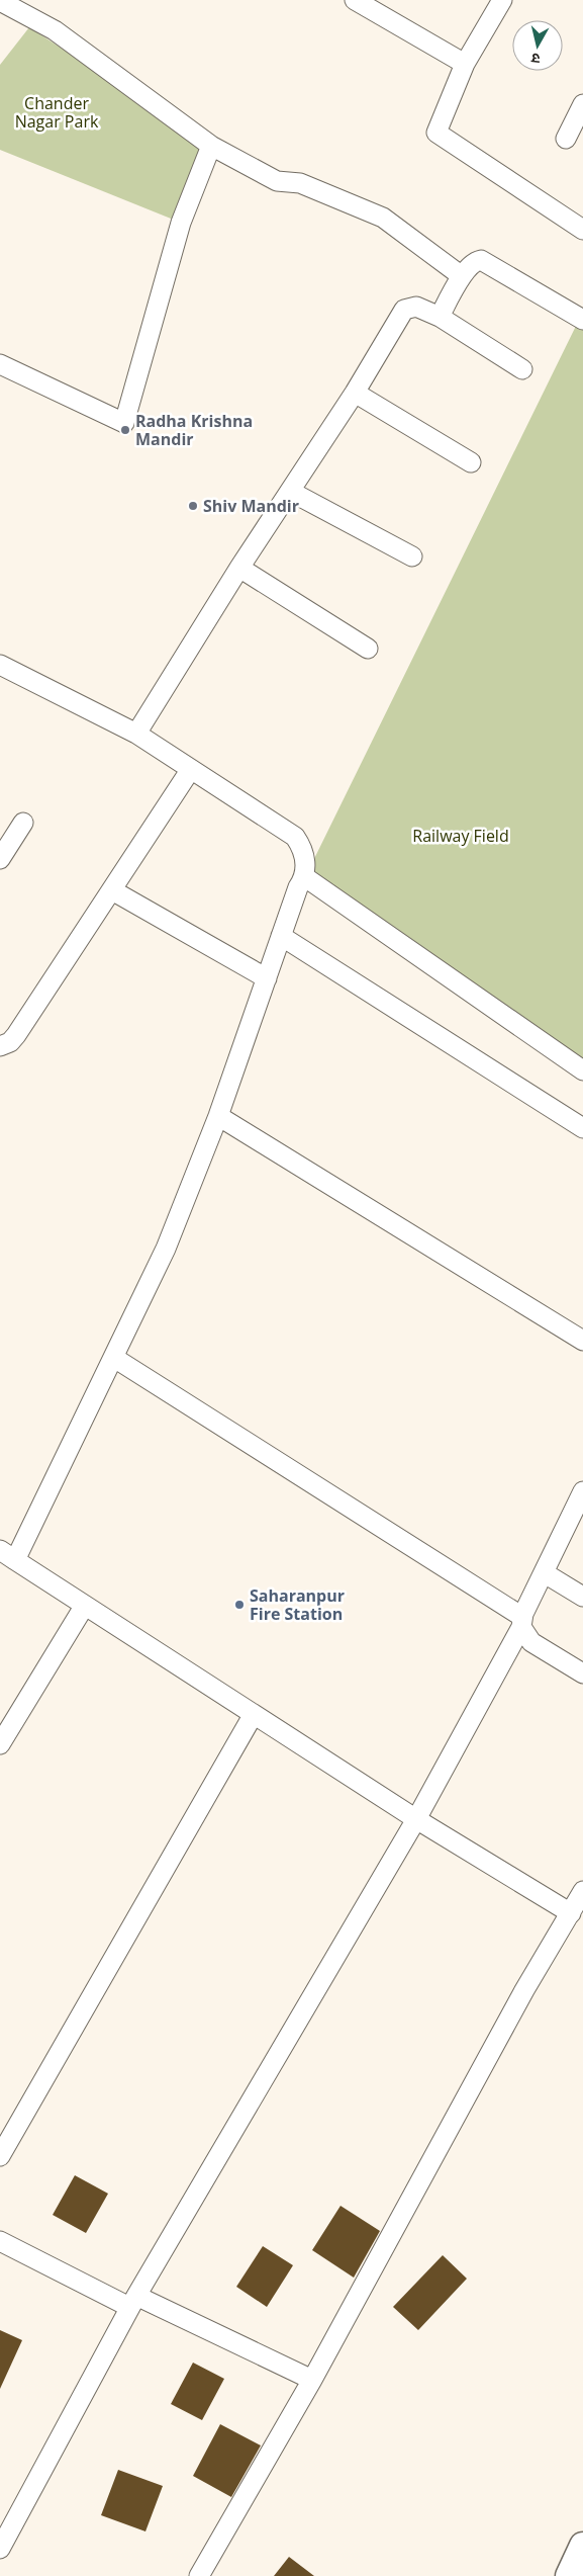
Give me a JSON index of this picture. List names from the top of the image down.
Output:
{
  "parks": ["Chander Nagar Park", "Railway Field"],
  "places": ["Radha Krishna Mandir", "Shiv Mandir", "Saharanpur Fire Station"],
  "north": "bottom"
}
